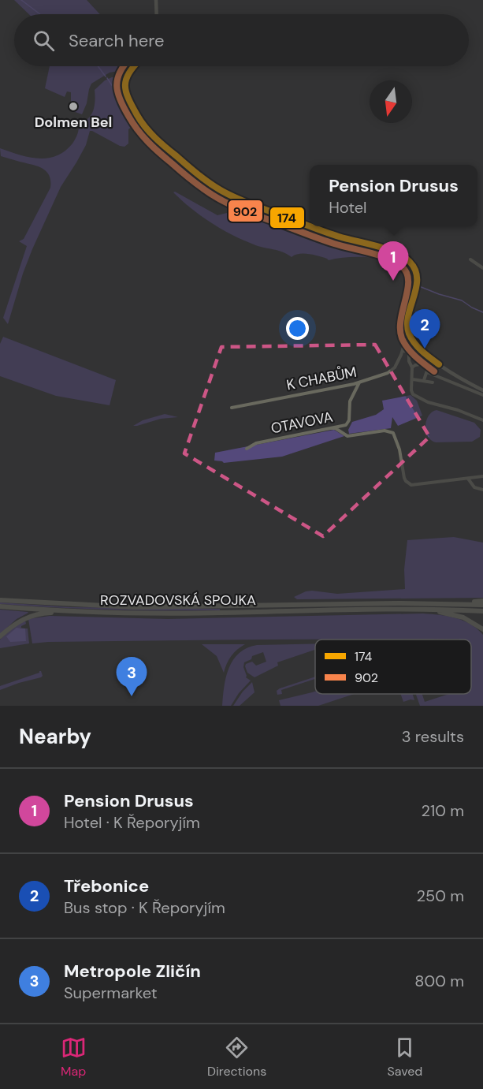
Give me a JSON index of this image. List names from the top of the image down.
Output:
{
  "streets": {
    "highway": ["ROZVADOVSKÁ SPOJKA"],
    "street": ["K CHABŮM", "OTAVOVA"]
  },
  "crossings": [
    ["K CHABŮM", "OTAVOVA"]
  ],
  "places": ["Dolmen Bel"],
  "lines": ["transit line 174", "transit line 902"],
  "legend": ["174", "902"],
  "north": "bottom",
  "page": {
    "search": "Search here",
    "popup": ["Pension Drusus", "Hotel"],
    "pins": ["1", "2", "3"],
    "heading": ["Nearby", "3 results"],
    "list": [
      {
        "mark": "1",
        "name": "Pension Drusus",
        "note": "Hotel · K Řeporyjím",
        "value": "210 m"
      },
      {
        "mark": "2",
        "name": "Třebonice",
        "note": "Bus stop · K Řeporyjím",
        "value": "250 m"
      },
      {
        "mark": "3",
        "name": "Metropole Zličín",
        "note": "Supermarket",
        "value": "800 m"
      }
    ],
    "nav": ["Map", "Directions", "Saved"]
  }
}
